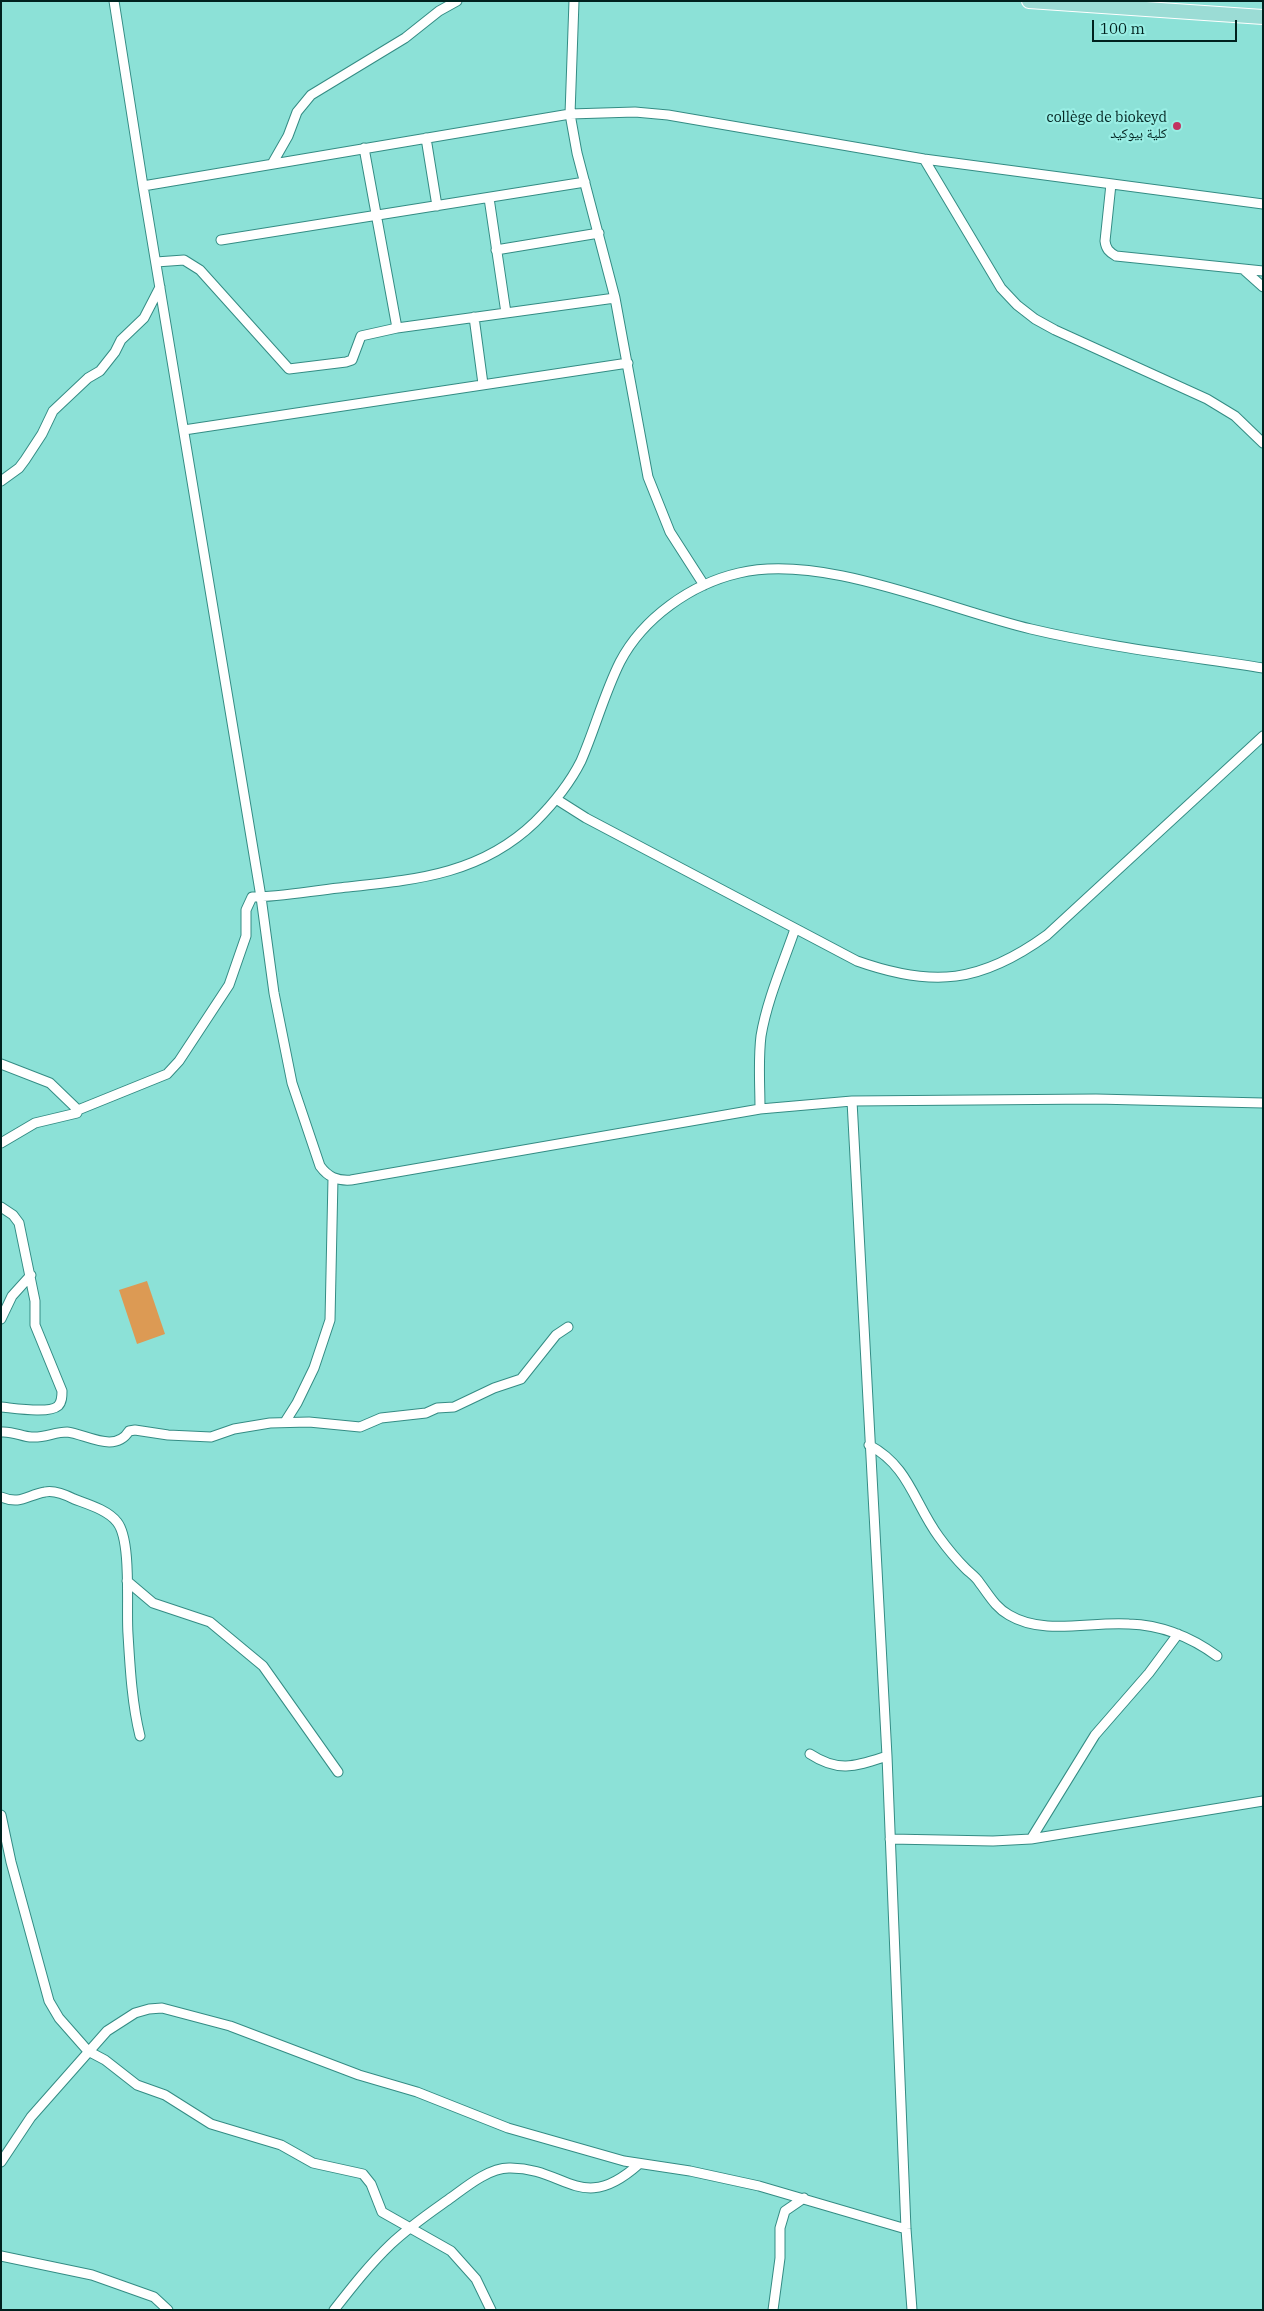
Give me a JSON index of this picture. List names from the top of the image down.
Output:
{
  "places": ["collège de biokeyd كلية بيوكيد"],
  "scale_bar": "100 m"
}
